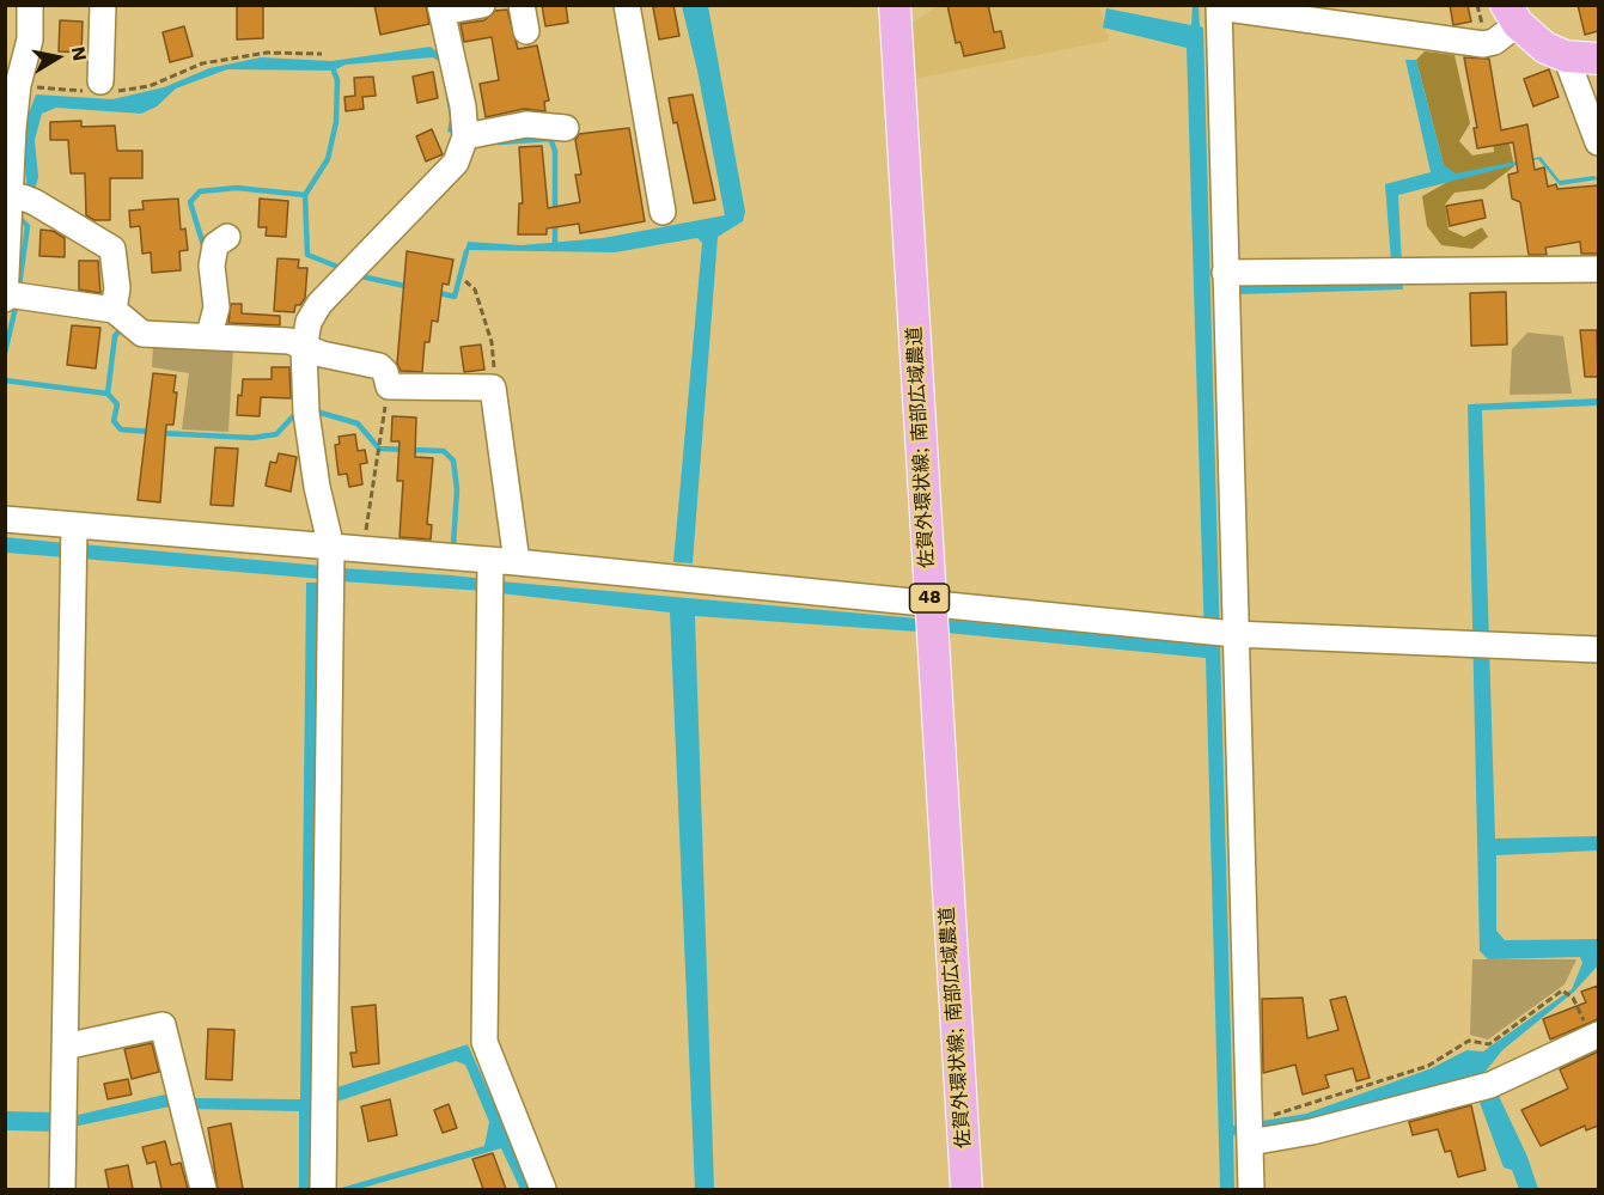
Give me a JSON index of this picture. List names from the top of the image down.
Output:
{
  "streets": {
    "main road": ["佐賀外環状線; 南部広域農道", "48"]
  },
  "north": "right"
}
